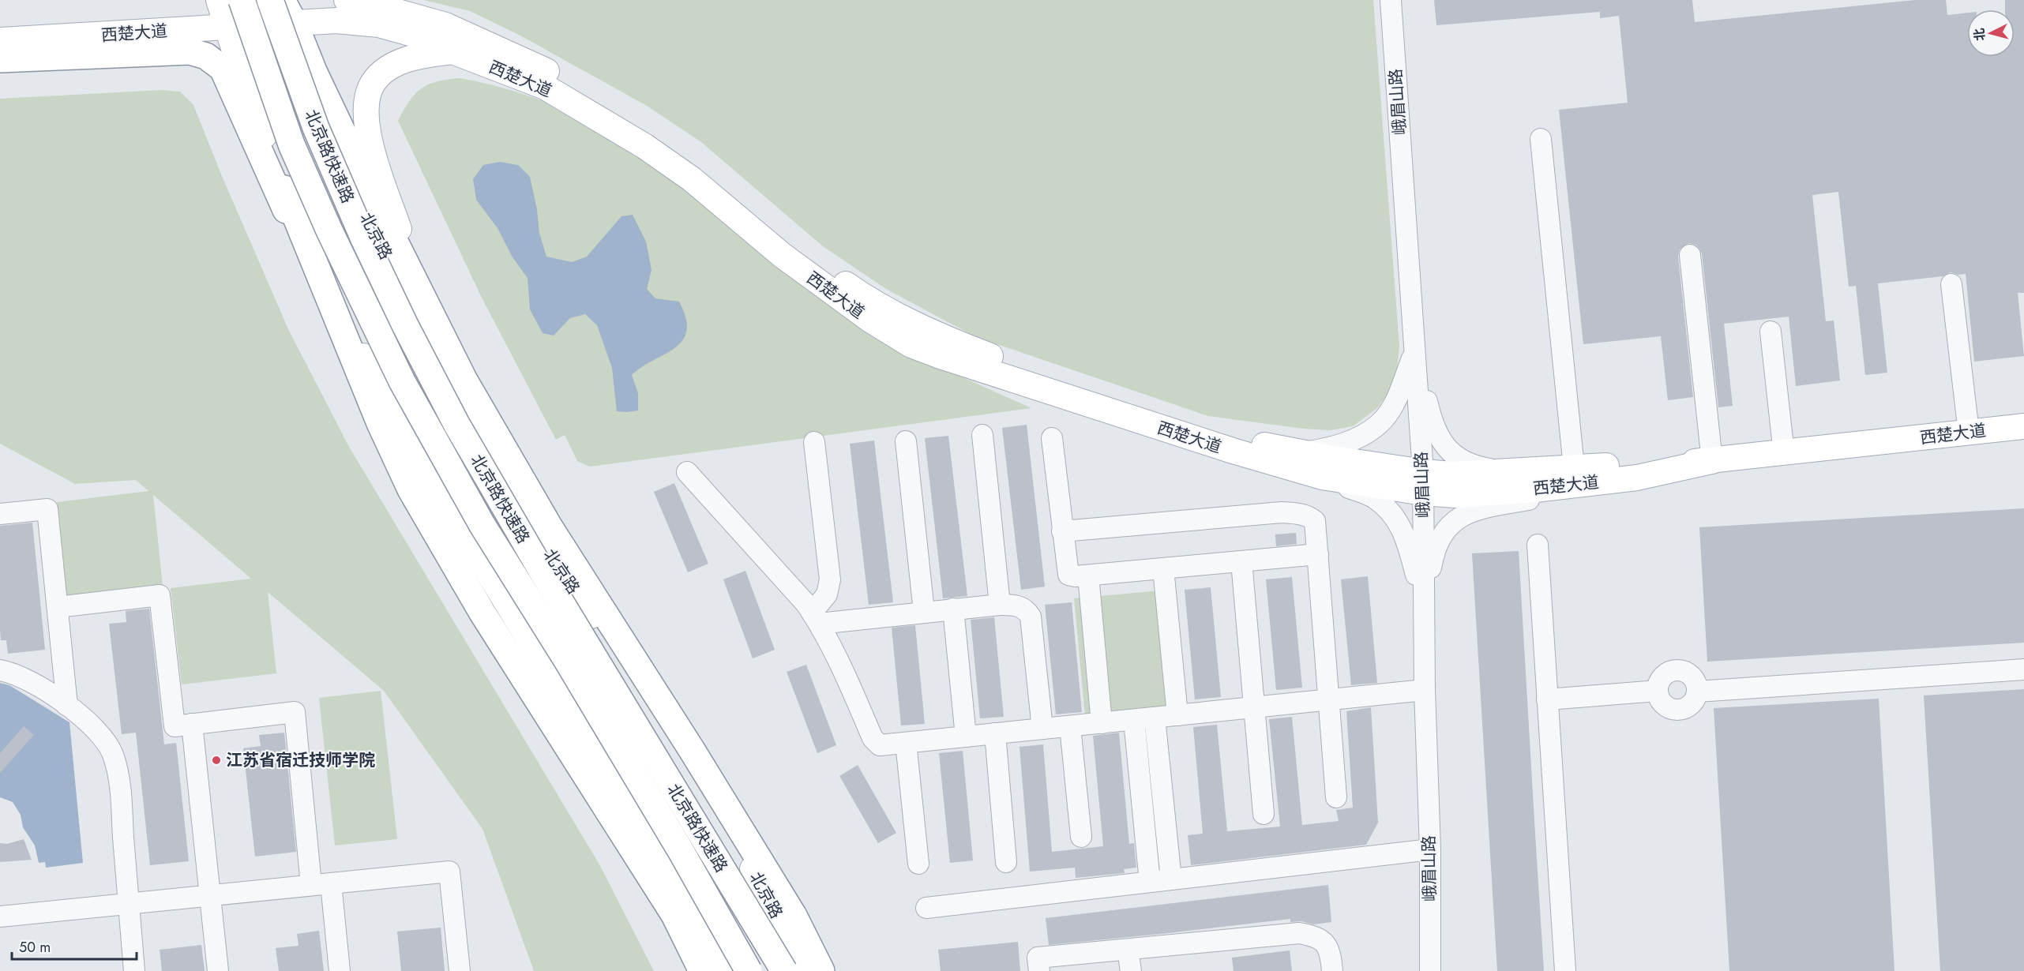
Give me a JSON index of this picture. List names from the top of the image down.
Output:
{
  "streets": {
    "highway": ["北京路快速路"],
    "main road": ["西楚大道", "北京路"],
    "street": ["峨眉山路"]
  },
  "crossings": [
    ["西楚大道", "峨眉山路"],
    ["西楚大道", "北京路"]
  ],
  "places": ["江苏省宿迁技师学院"],
  "scale_bar": "50 m",
  "north": "left"
}
